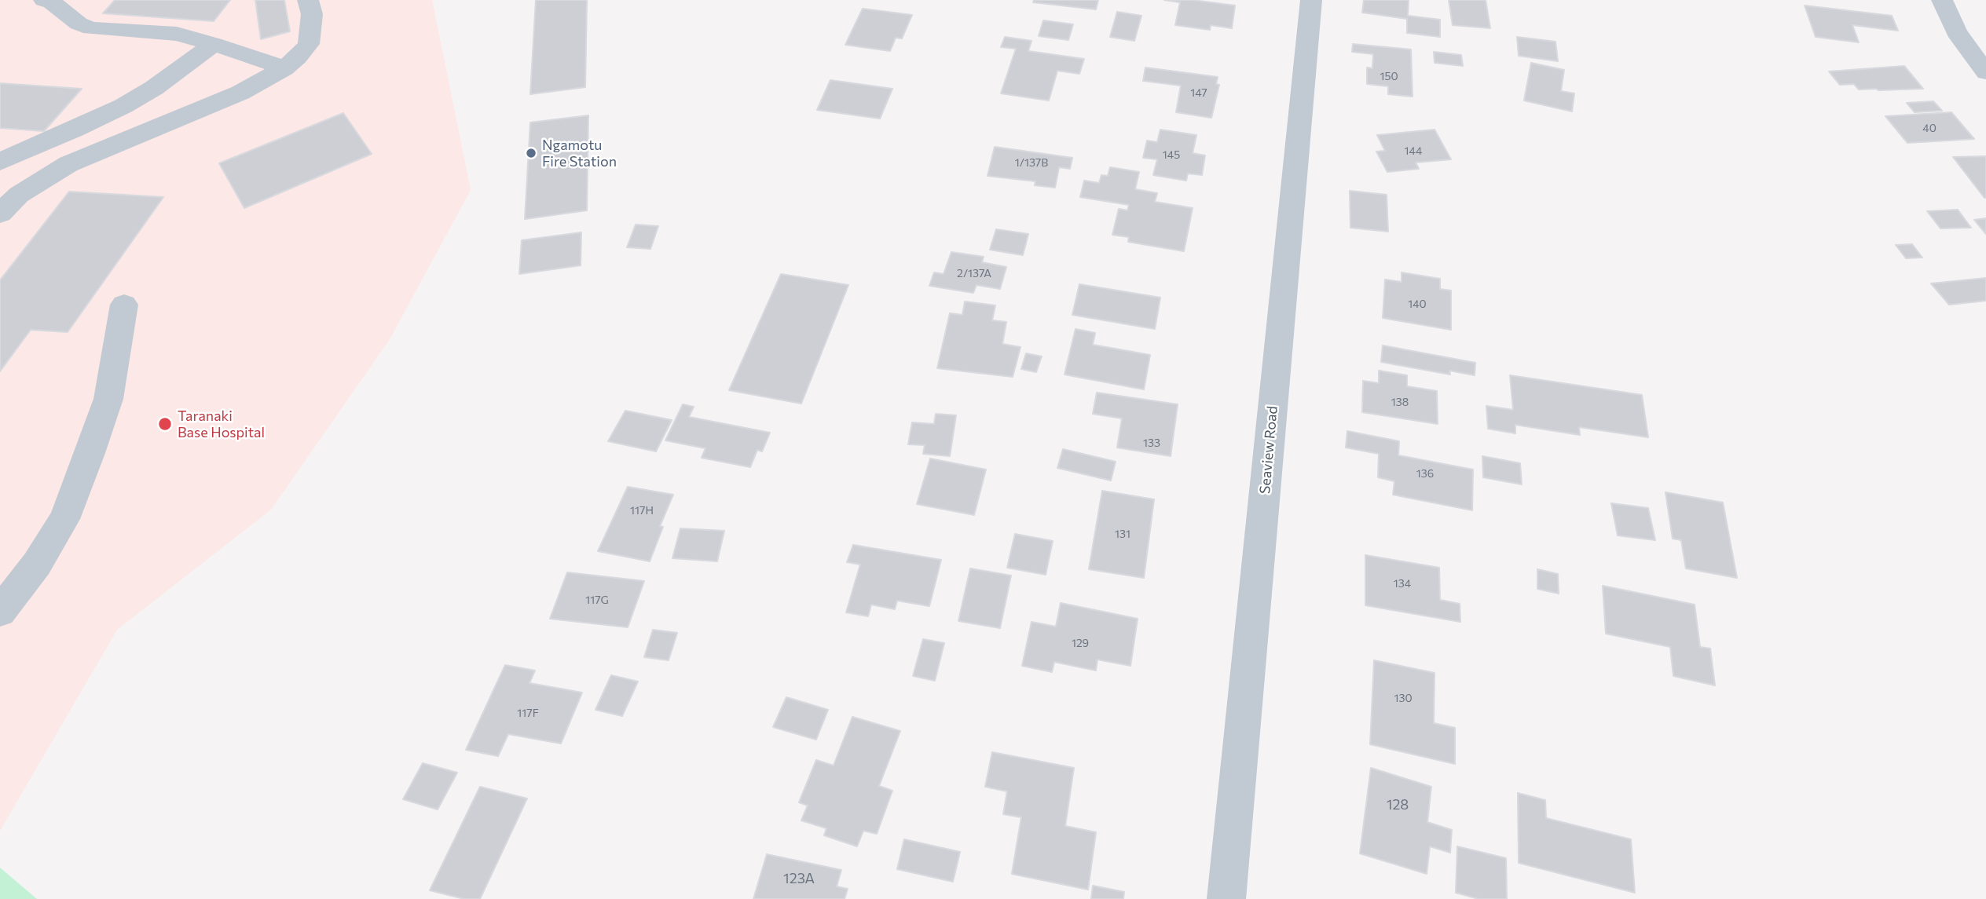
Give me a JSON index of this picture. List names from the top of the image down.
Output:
{
  "streets": {
    "street": ["Seaview Road"]
  },
  "places": ["Ngamotu Fire Station", "Taranaki Base Hospital"],
  "house_numbers": [
    "150",
    "147",
    "40",
    "144",
    "145",
    "1/137B",
    "2/137A",
    "140",
    "138",
    "133",
    "136",
    "117H",
    "131",
    "134",
    "117G",
    "129",
    "130",
    "117F",
    "128",
    "123A"
  ]
}
